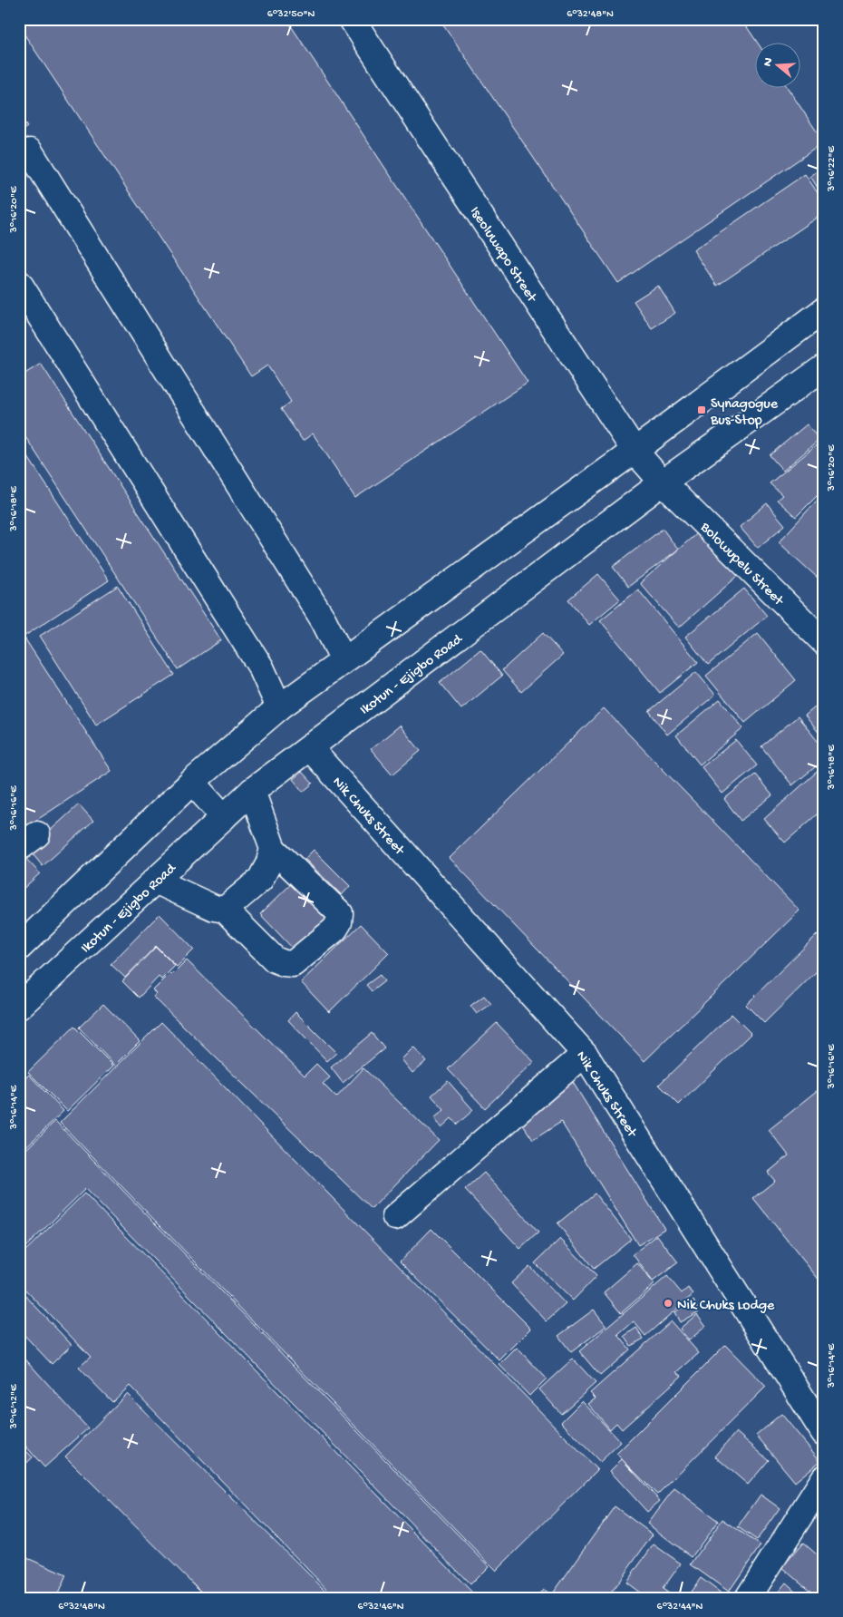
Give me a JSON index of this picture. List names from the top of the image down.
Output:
{
  "streets": {
    "main road": [
      "Iseoluwapo Street",
      "Bolowupelu Street",
      "Ikotun - Ejigbo Road",
      "Nik Chuks Street"
    ]
  },
  "crossings": [
    ["Iseoluwapo Street", "Bolowupelu Street"],
    ["Iseoluwapo Street", "Ikotun - Ejigbo Road"],
    ["Bolowupelu Street", "Ikotun - Ejigbo Road"],
    ["Ikotun - Ejigbo Road", "Nik Chuks Street"]
  ],
  "places": {
    "transit": ["Synagogue Bus-Stop"],
    "other": ["Nik Chuks Lodge"]
  },
  "north": "left",
  "coordinates": [
    "6°32'50\"N",
    "6°32'48\"N",
    "3°16'22\"E",
    "3°16'20\"E",
    "3°16'18\"E",
    "3°16'16\"E",
    "3°16'14\"E",
    "3°16'12\"E",
    "6°32'46\"N",
    "6°32'44\"N"
  ]
}
